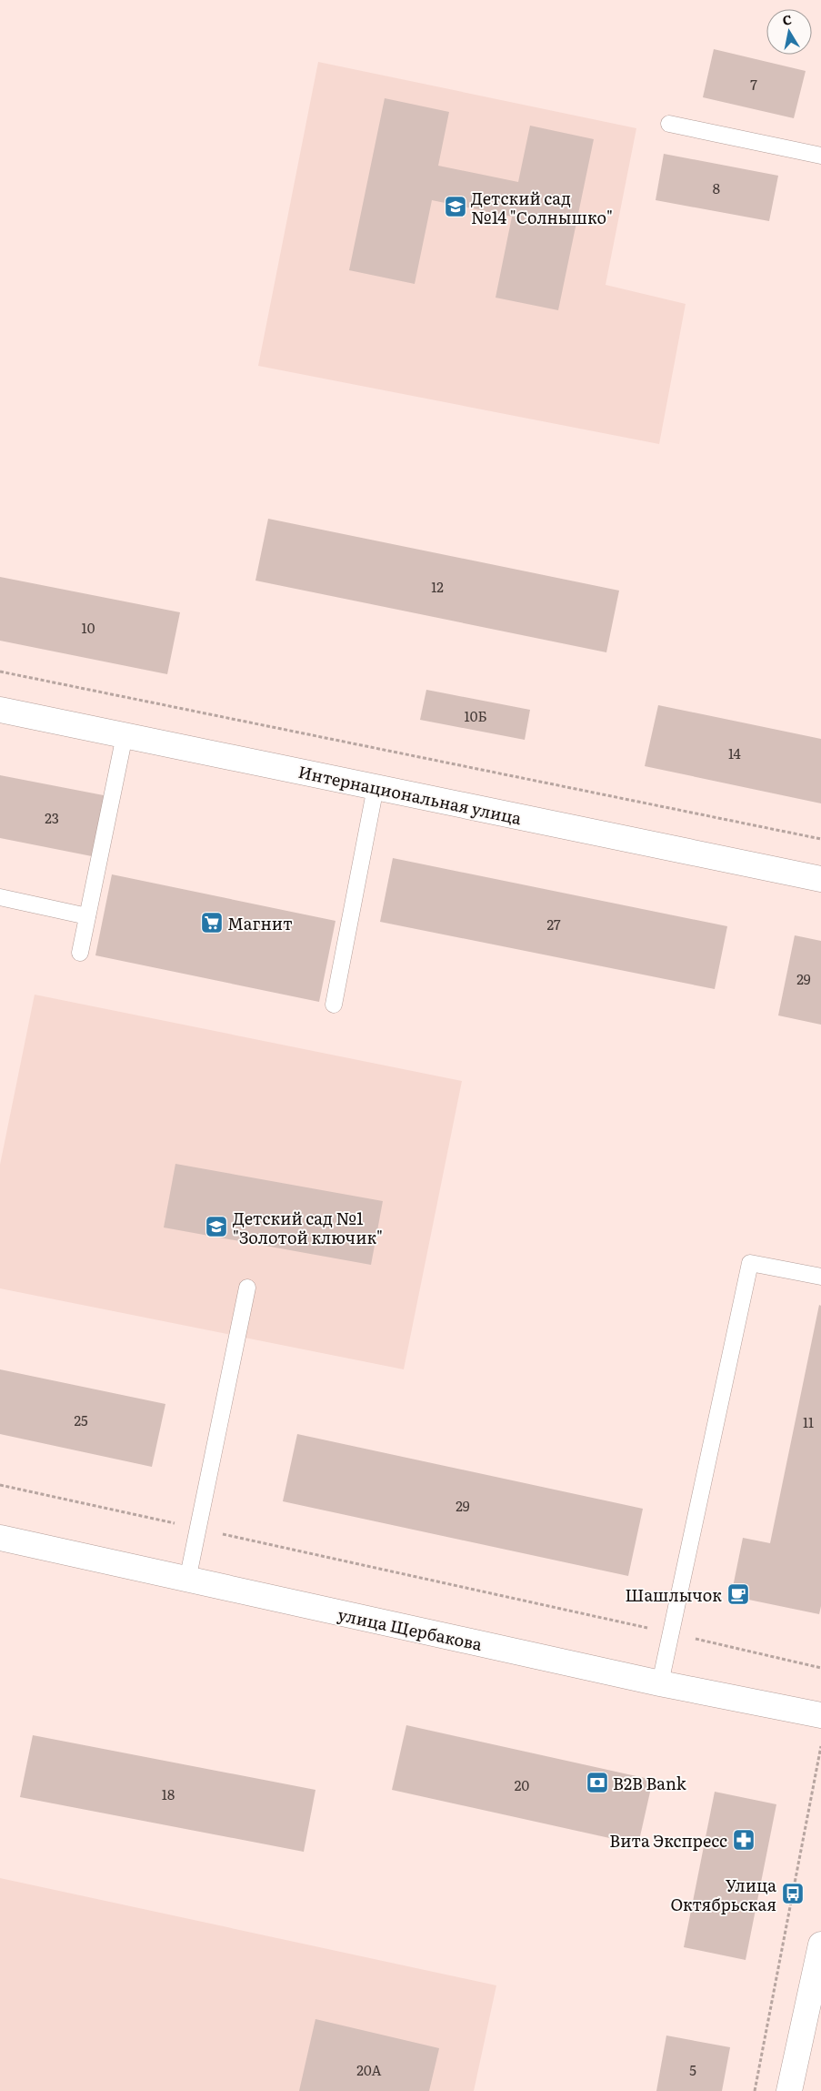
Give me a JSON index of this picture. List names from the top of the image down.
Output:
{
  "streets": {
    "main road": ["Интернациональная улица", "улица Щербакова"]
  },
  "places": {
    "school or university": ["Детский сад №14 \"Солнышко\"", "Детский сад №1 \"Золотой ключик\""],
    "supermarket": ["Магнит"],
    "cafe": ["Шашлычок"],
    "bank": ["B2B Bank"],
    "pharmacy": ["Вита Экспресс"],
    "bus stop": ["Улица Октябрьская"]
  },
  "house_numbers": [
    "7",
    "8",
    "12",
    "10",
    "10Б",
    "14",
    "23",
    "27",
    "29",
    "25",
    "11",
    "29",
    "20",
    "18",
    "20А",
    "5"
  ],
  "north": "top"
}
